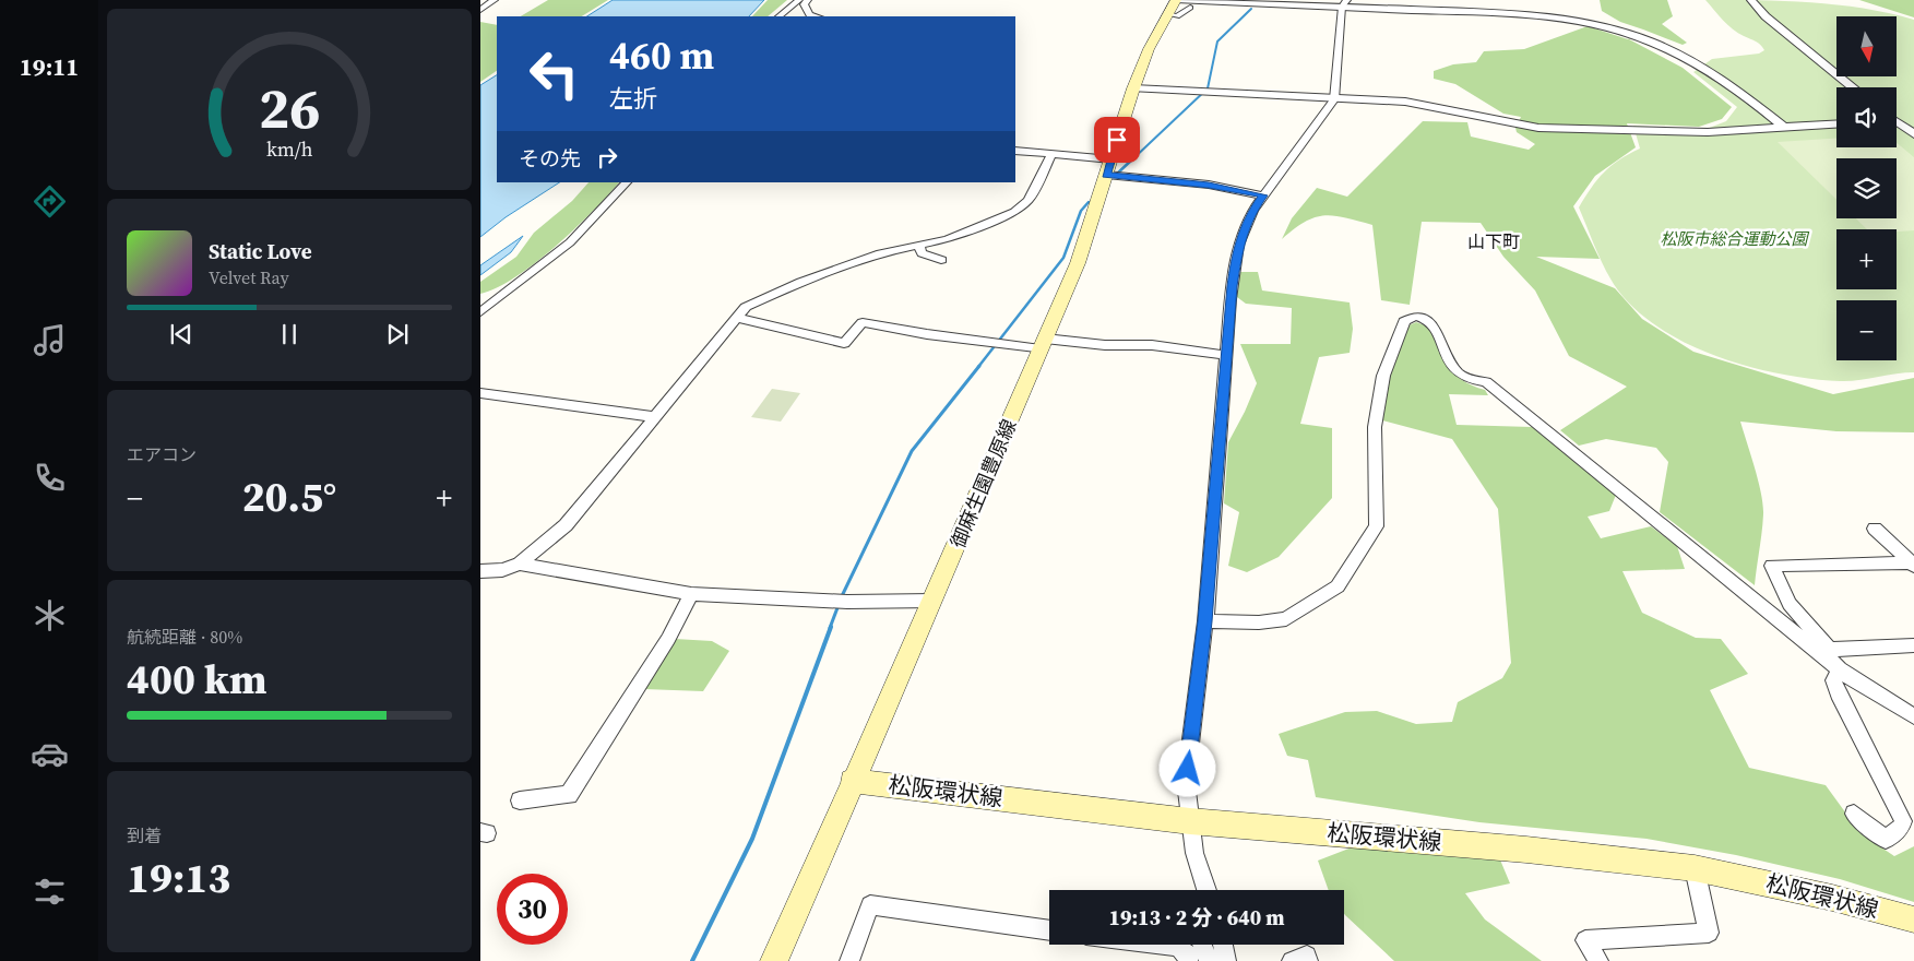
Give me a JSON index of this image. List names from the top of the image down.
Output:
{
  "streets": {
    "main road": ["御麻生園豊原線", "松阪環状線"]
  },
  "crossings": [
    ["御麻生園豊原線", "松阪環状線"]
  ],
  "districts": ["山下町"],
  "parks": ["松阪市総合運動公園"],
  "north": "bottom",
  "page": {
    "tabs": "19:11",
    "map_buttons": ["+", "−"],
    "turn": ["460 m", "左折"],
    "then": "その先",
    "song": ["Static Love", "Velvet Ray"],
    "tile": [
      "エアコン",
      ["航続距離 · 80%", "400 km"],
      ["到着", "19:13"]
    ],
    "heat": ["−", "20.5°", "+"],
    "limit": "30",
    "trip": "19:13 · 2 分 · 640 m",
    "gauge": ["26", "km/h"]
  }
}
